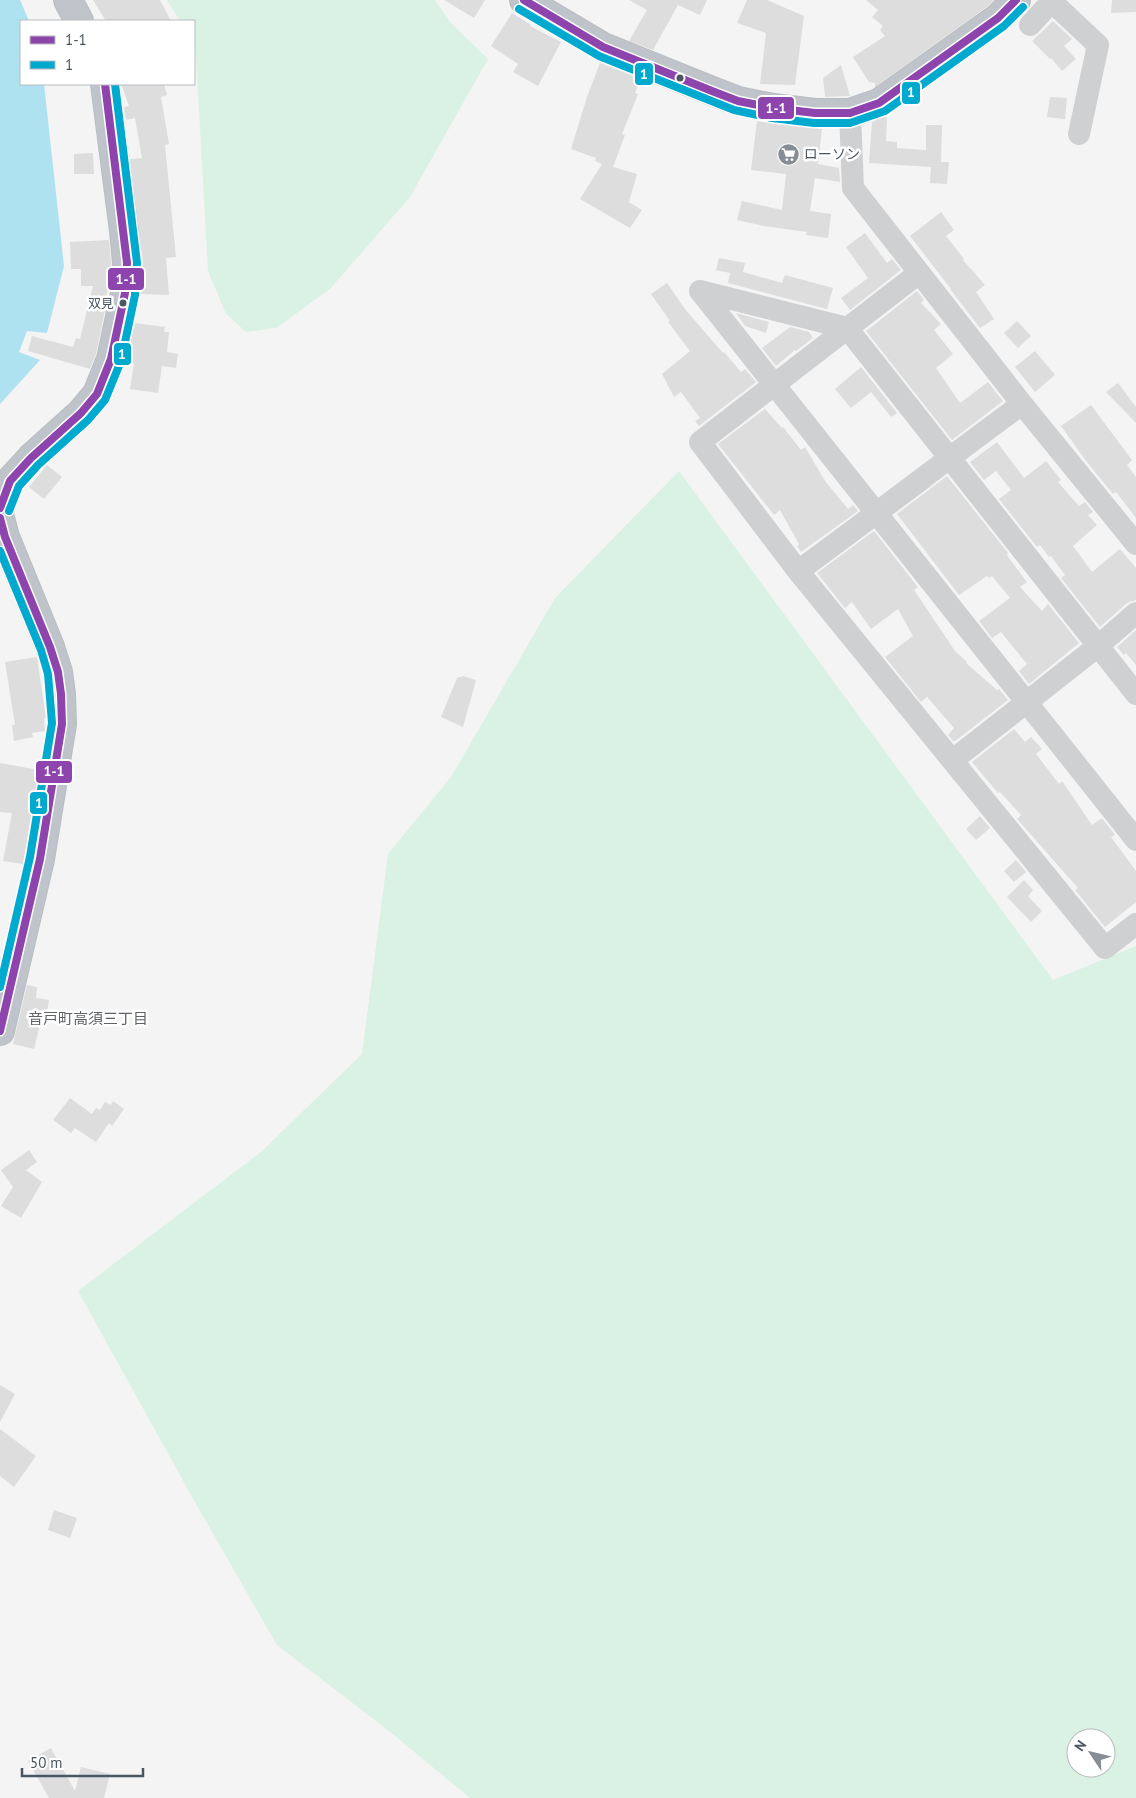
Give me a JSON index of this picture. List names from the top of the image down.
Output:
{
  "districts": ["音戸町高須三丁目"],
  "places": {
    "supermarket": ["ローソン"],
    "other": ["双見"]
  },
  "lines": ["transit line 1-1", "transit line 1"],
  "legend": ["1-1", "1"],
  "scale_bar": "50 m",
  "north": "top left"
}
